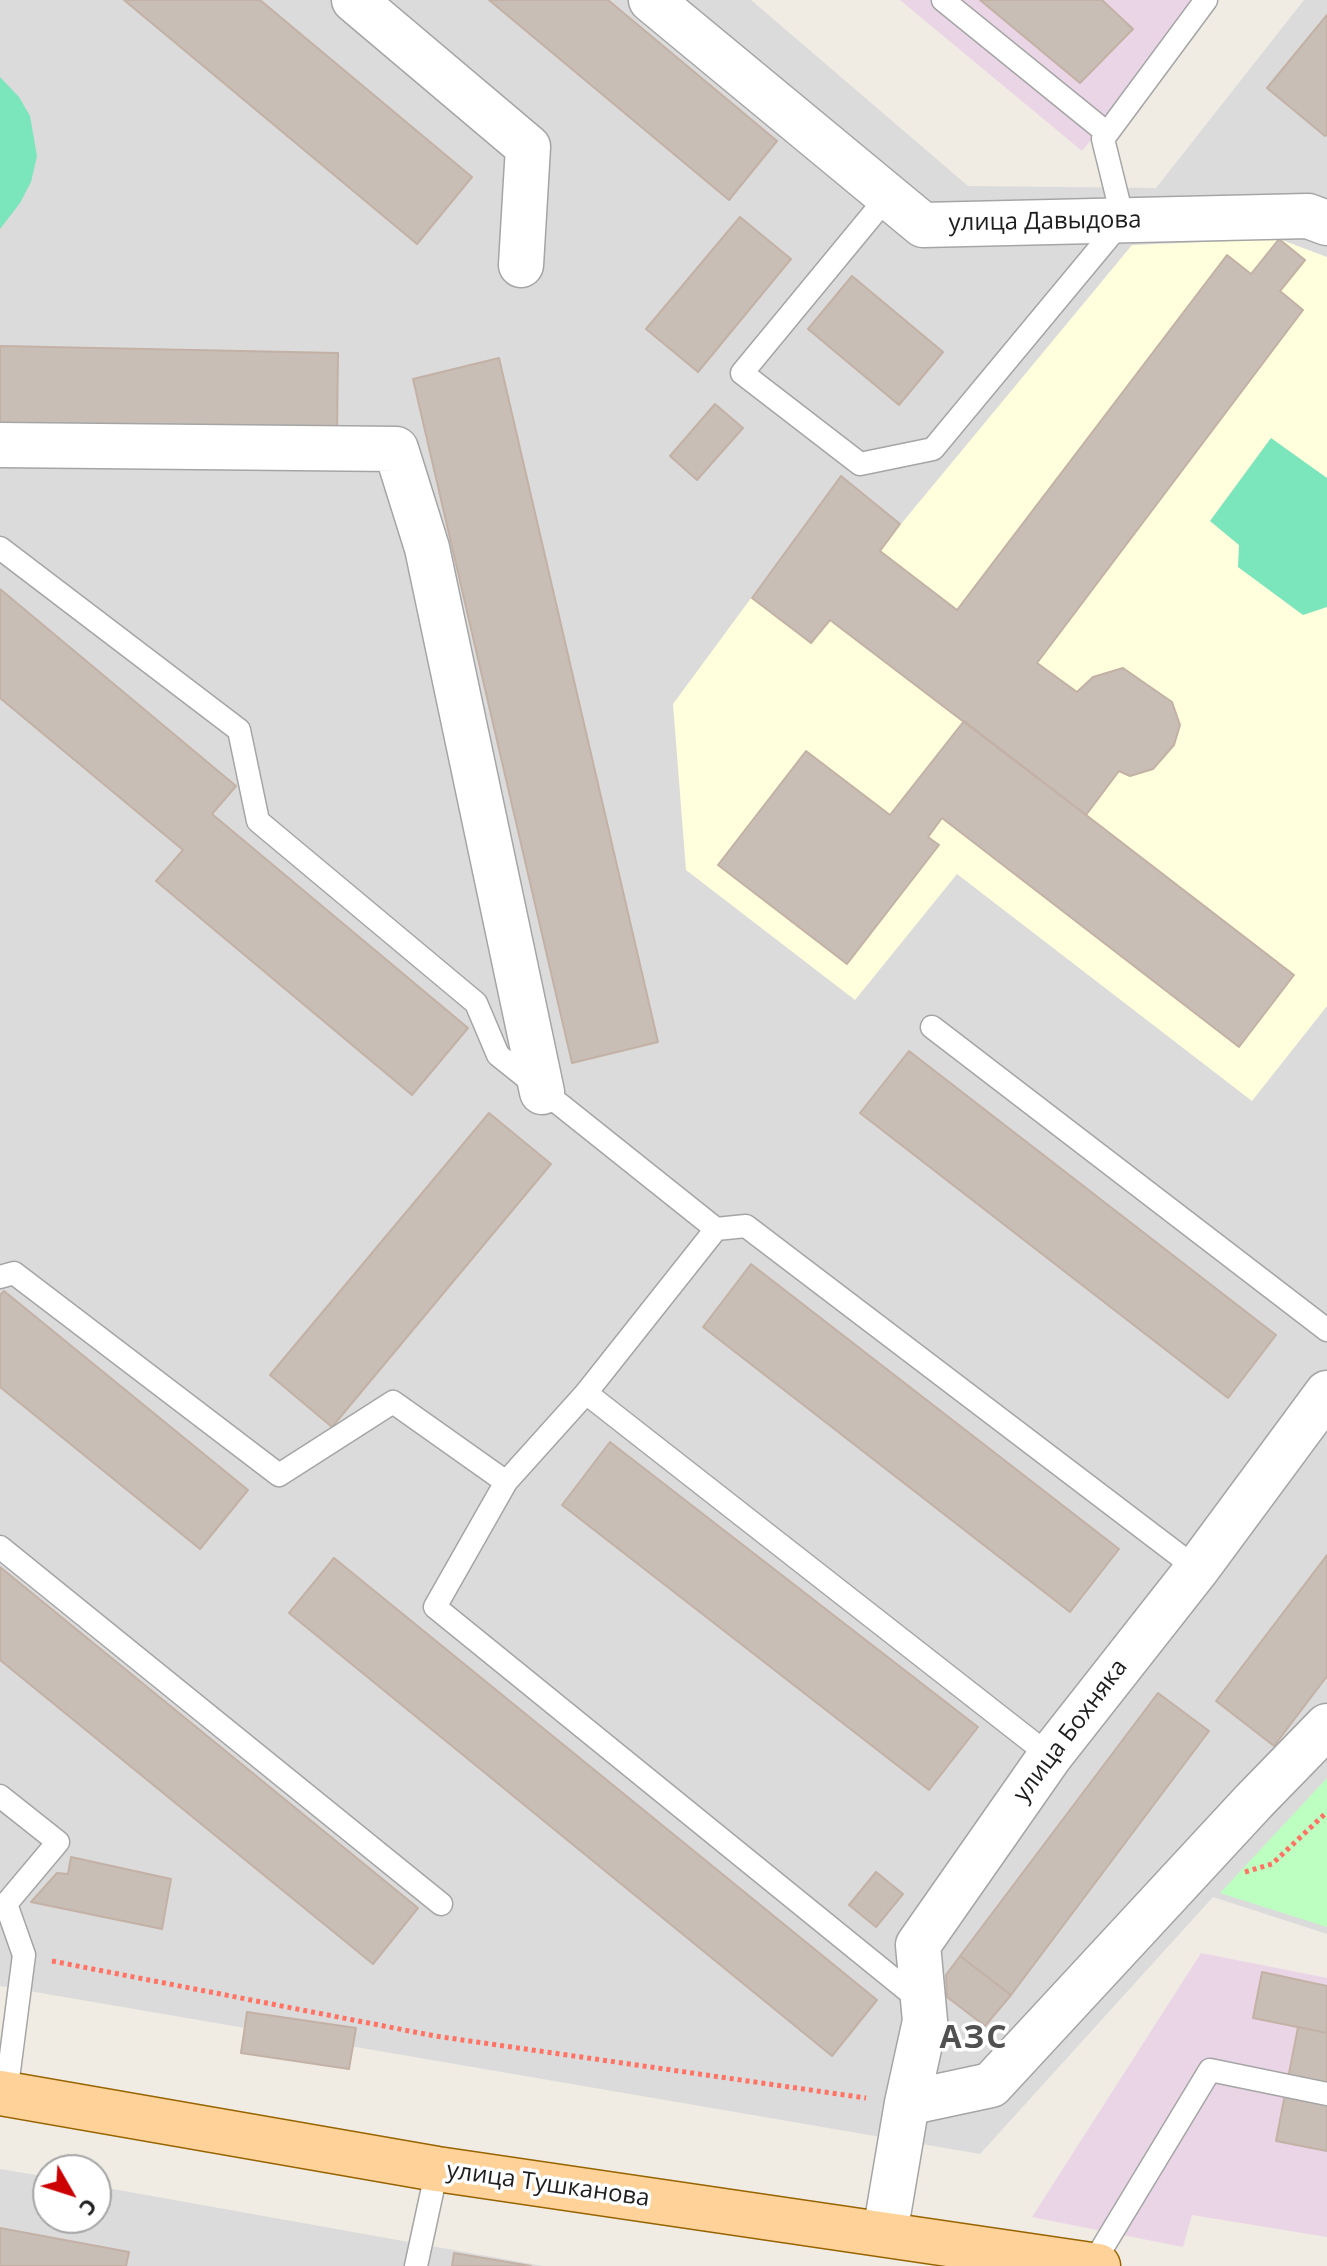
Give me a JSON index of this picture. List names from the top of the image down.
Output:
{
  "streets": {
    "main road": ["улица Тушканова"],
    "street": ["улица Давыдова", "улица Бохняка"]
  },
  "crossings": [
    ["улица Бохняка", "улица Тушканова"]
  ],
  "districts": ["АЗС"],
  "north": "bottom right"
}
